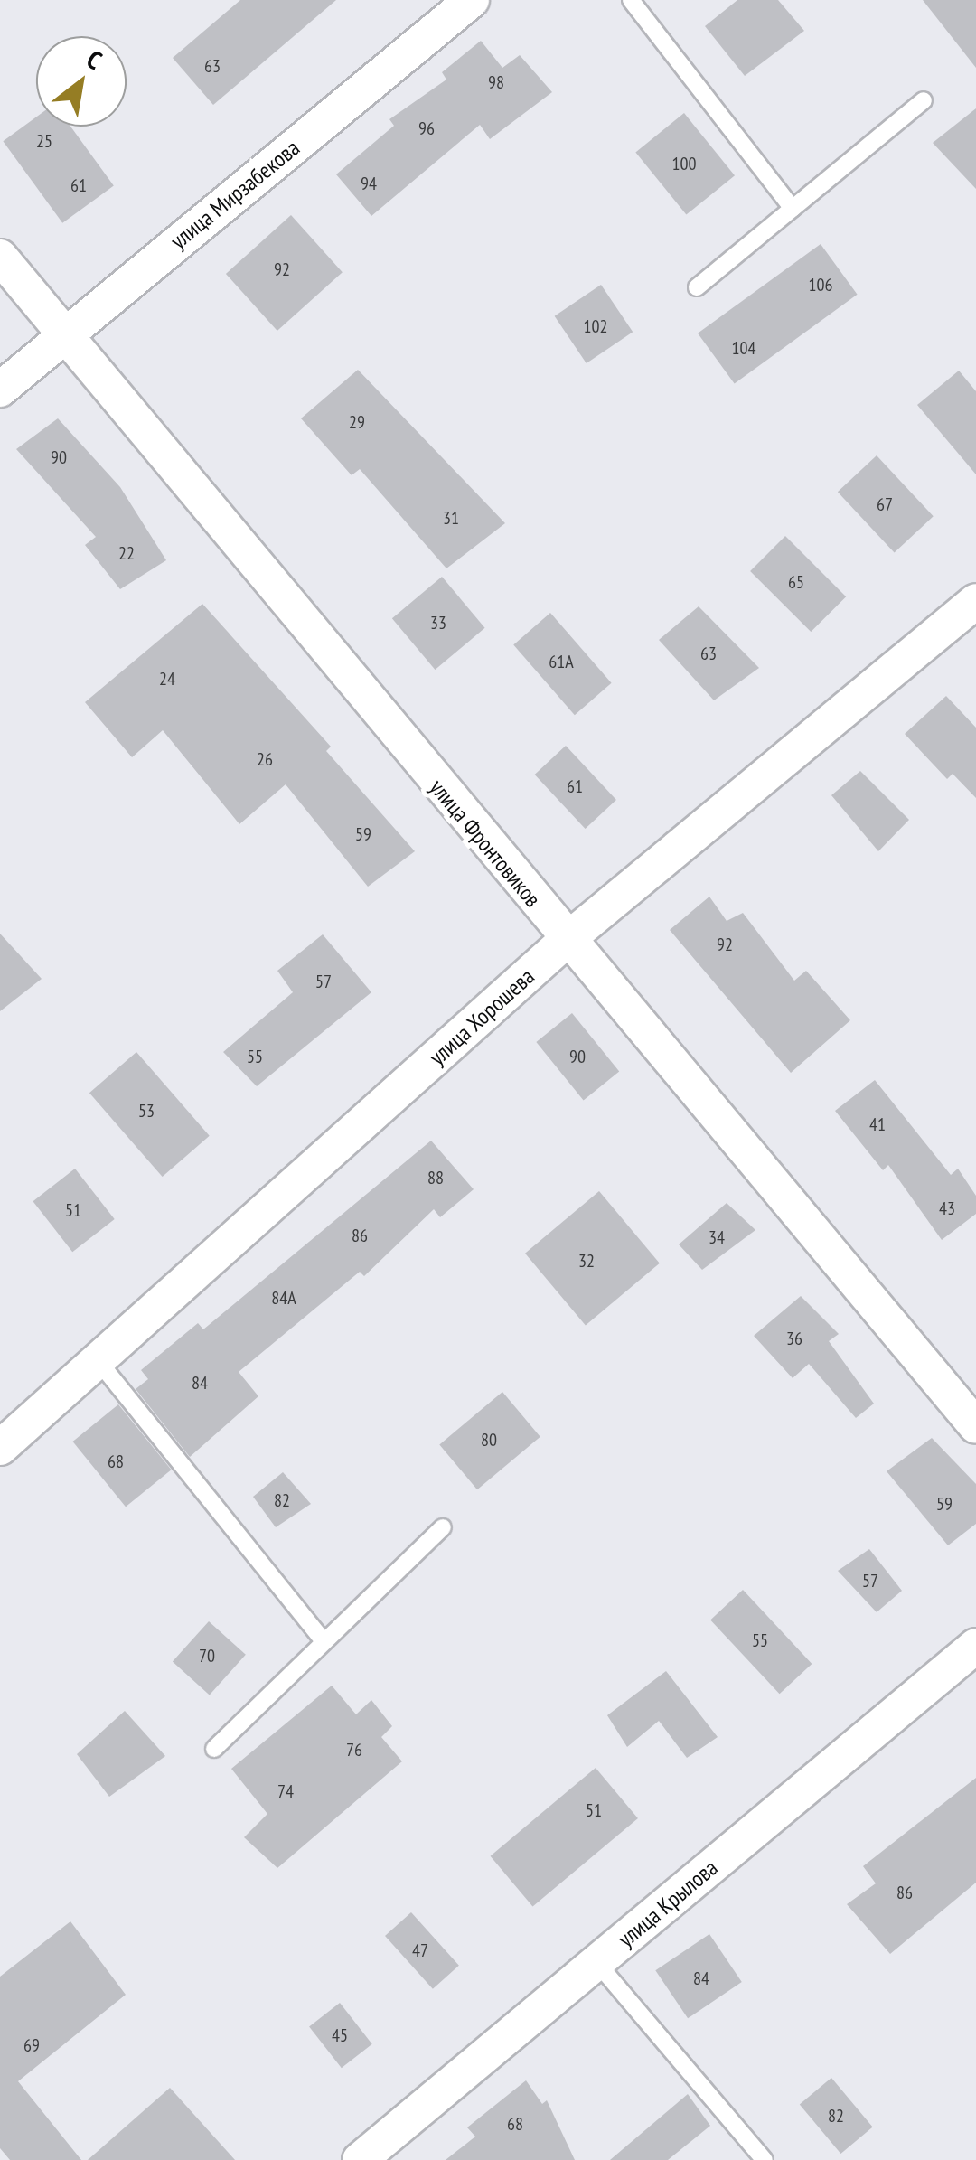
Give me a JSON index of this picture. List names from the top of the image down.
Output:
{
  "streets": {
    "street": [
      "улица Мирзабекова",
      "улица Фронтовиков",
      "улица Хорошева",
      "улица Крылова"
    ]
  },
  "crossings": [
    ["улица Мирзабекова", "улица Фронтовиков"],
    ["улица Фронтовиков", "улица Хорошева"]
  ],
  "house_numbers": [
    "63",
    "98",
    "96",
    "25",
    "100",
    "94",
    "61",
    "92",
    "106",
    "102",
    "104",
    "29",
    "90",
    "67",
    "31",
    "22",
    "65",
    "33",
    "63",
    "61А",
    "24",
    "26",
    "61",
    "59",
    "92",
    "57",
    "55",
    "90",
    "53",
    "41",
    "88",
    "43",
    "51",
    "86",
    "34",
    "32",
    "84А",
    "36",
    "84",
    "80",
    "68",
    "82",
    "59",
    "57",
    "55",
    "70",
    "76",
    "74",
    "51",
    "86",
    "47",
    "84",
    "45",
    "69",
    "82",
    "68"
  ],
  "north": "top right"
}
